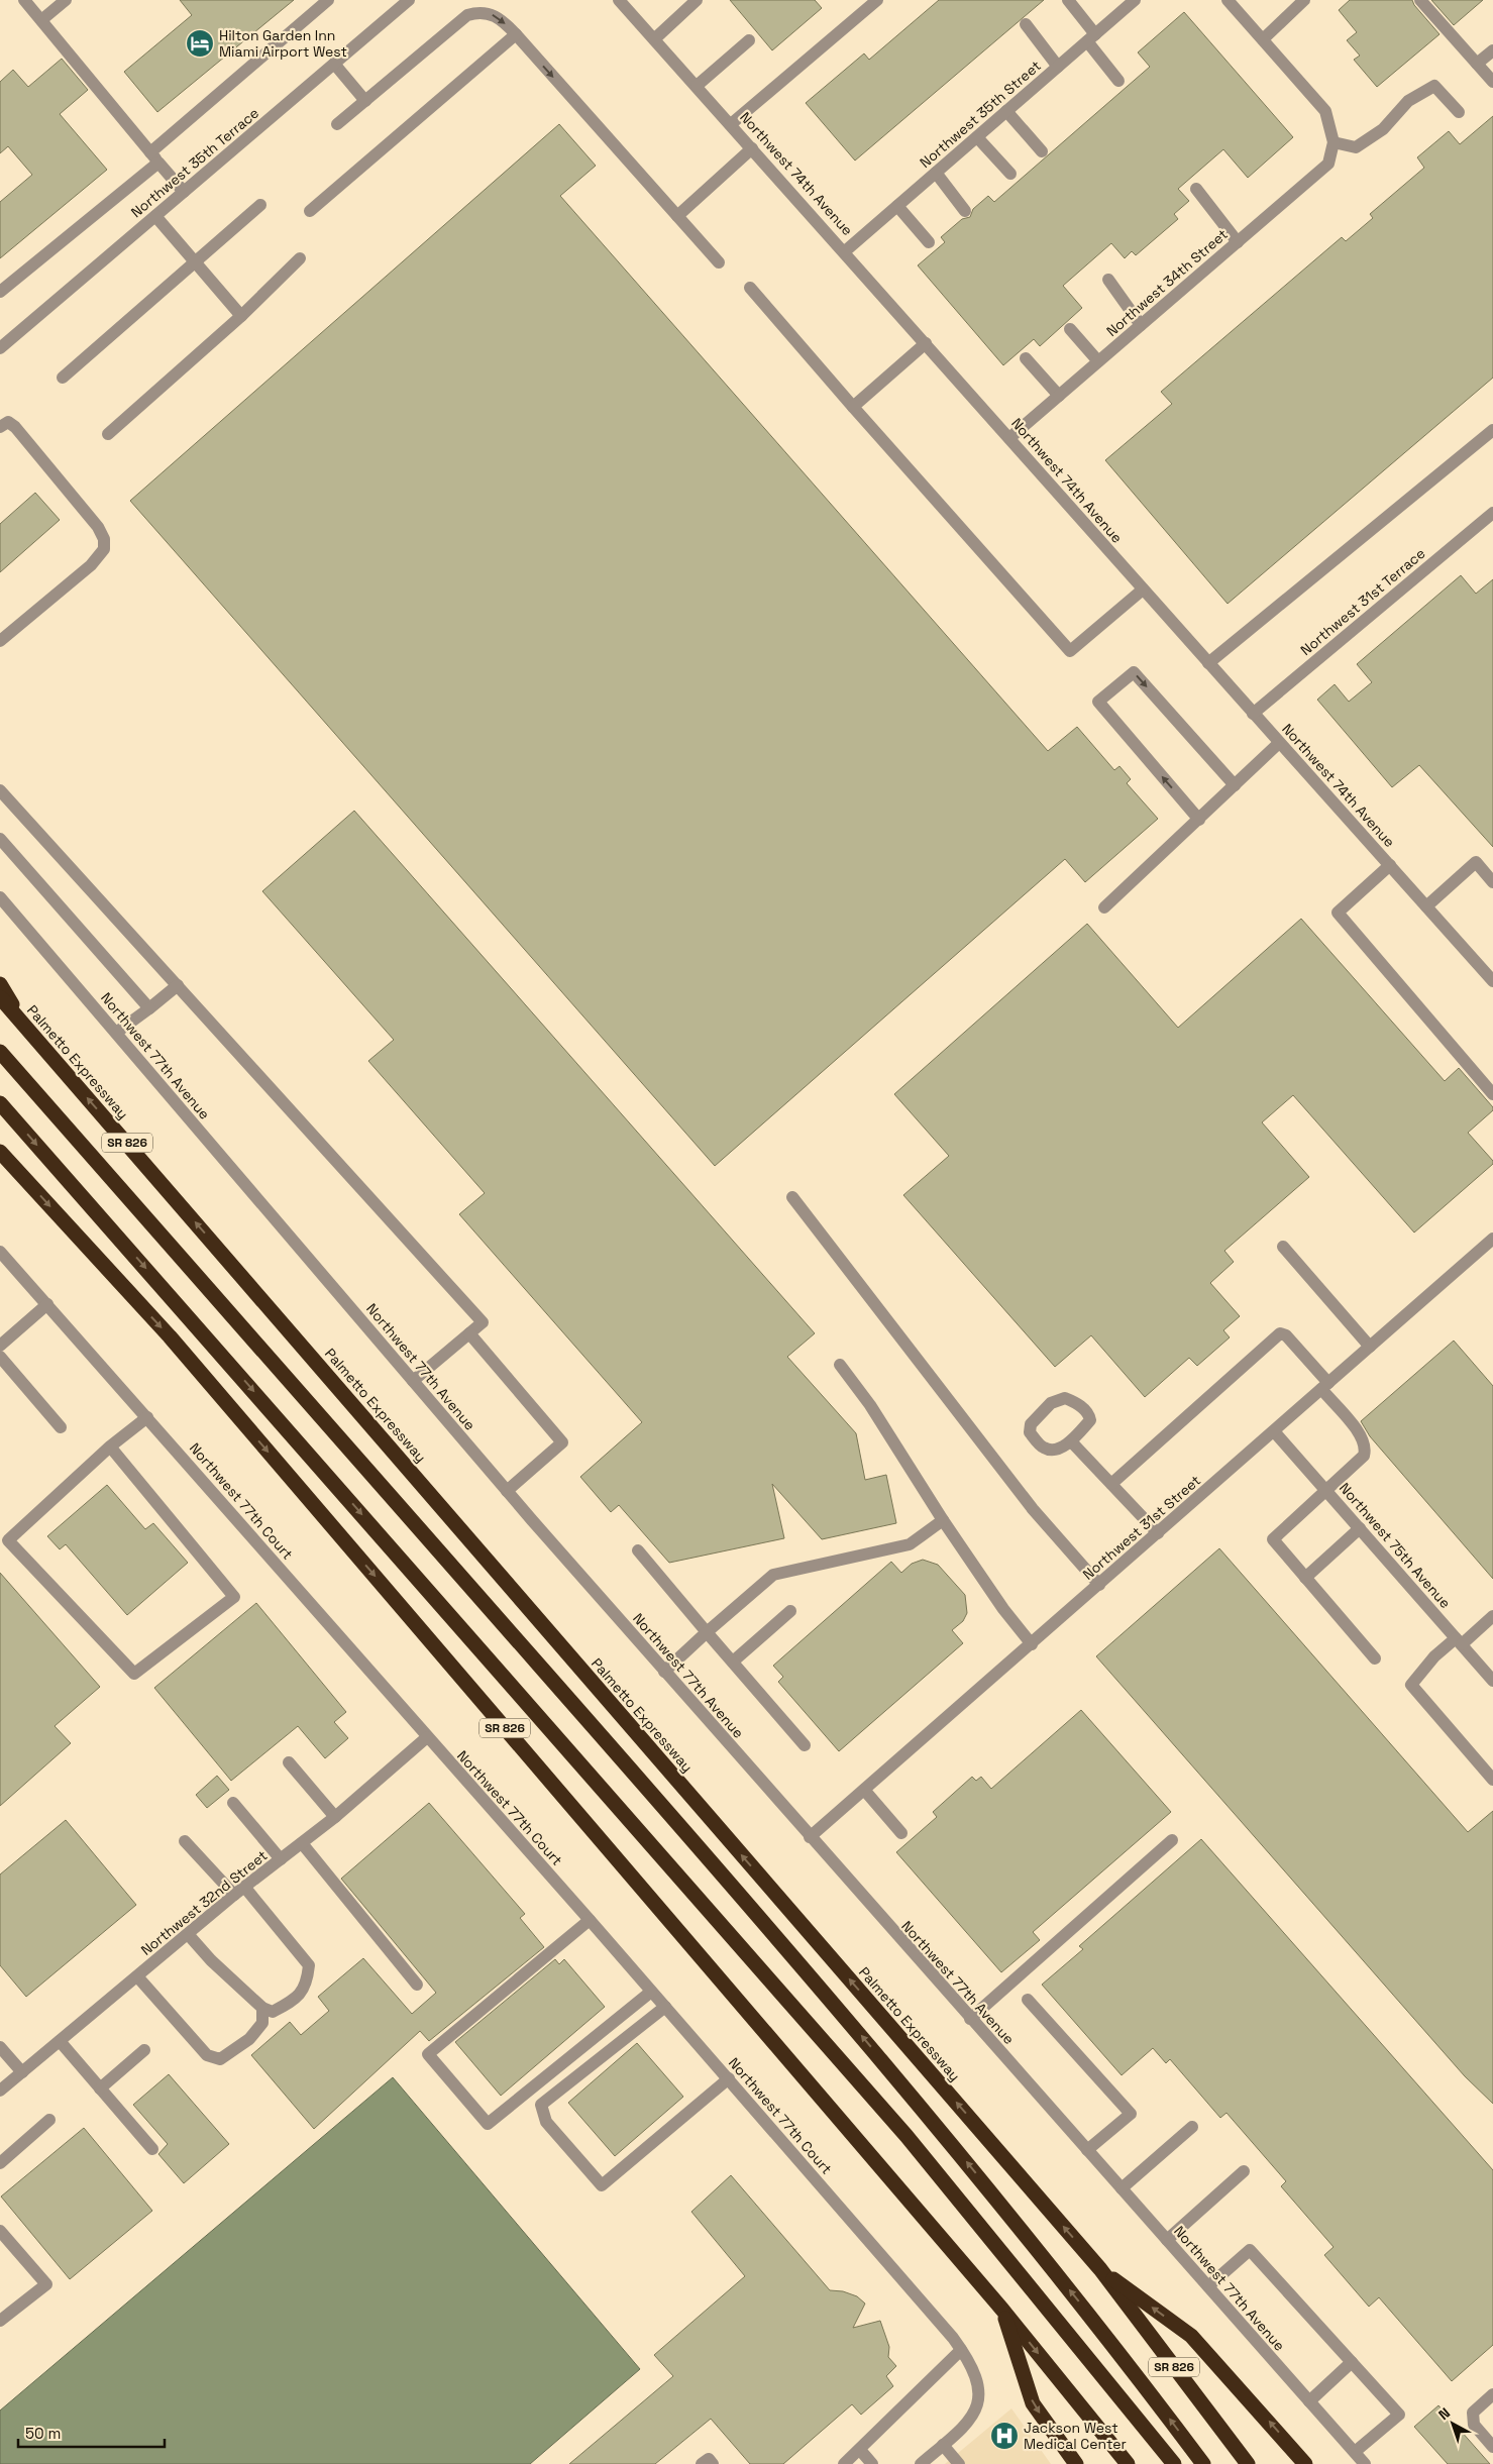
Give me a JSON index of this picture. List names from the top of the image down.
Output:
{
  "streets": {
    "highway": ["Palmetto Expressway", "SR 826"],
    "street": [
      "Northwest 35th Street",
      "Northwest 35th Terrace",
      "Northwest 74th Avenue",
      "Northwest 34th Street",
      "Northwest 31st Terrace",
      "Northwest 77th Avenue",
      "Northwest 77th Court",
      "Northwest 31st Street",
      "Northwest 75th Avenue",
      "Northwest 32nd Street"
    ]
  },
  "crossings": [
    ["Northwest 35th Street", "Northwest 74th Avenue"],
    ["Northwest 74th Avenue", "Northwest 34th Street"],
    ["Northwest 74th Avenue", "Northwest 31st Terrace"],
    ["Northwest 77th Avenue", "Northwest 31st Street"],
    ["Northwest 77th Court", "Northwest 32nd Street"],
    ["Northwest 31st Street", "Northwest 75th Avenue"]
  ],
  "places": {
    "hotel": ["Hilton Garden Inn Miami Airport West"],
    "hospital": ["Jackson West Medical Center"]
  },
  "scale_bar": "50 m",
  "north": "top left"
}
